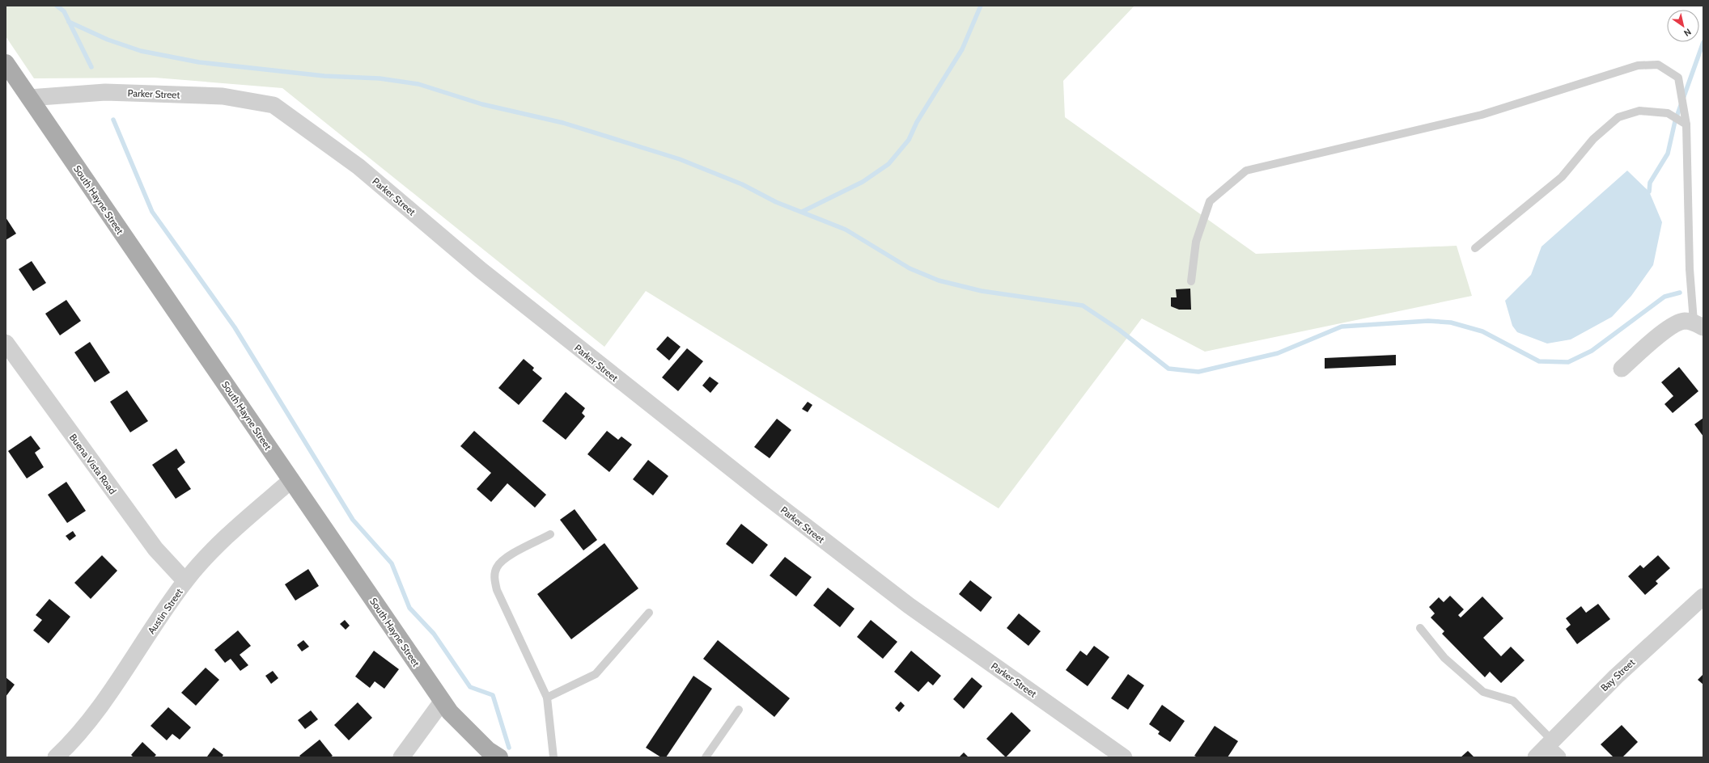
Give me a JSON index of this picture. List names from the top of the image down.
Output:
{
  "streets": {
    "main road": ["South Hayne Street"],
    "street": [
      "Parker Street",
      "Buena Vista Road",
      "Austin Street",
      "Bay Street"
    ]
  },
  "crossings": [
    ["Parker Street", "South Hayne Street"],
    ["South Hayne Street", "Austin Street"],
    ["Buena Vista Road", "Austin Street"]
  ],
  "north": "bottom right"
}
